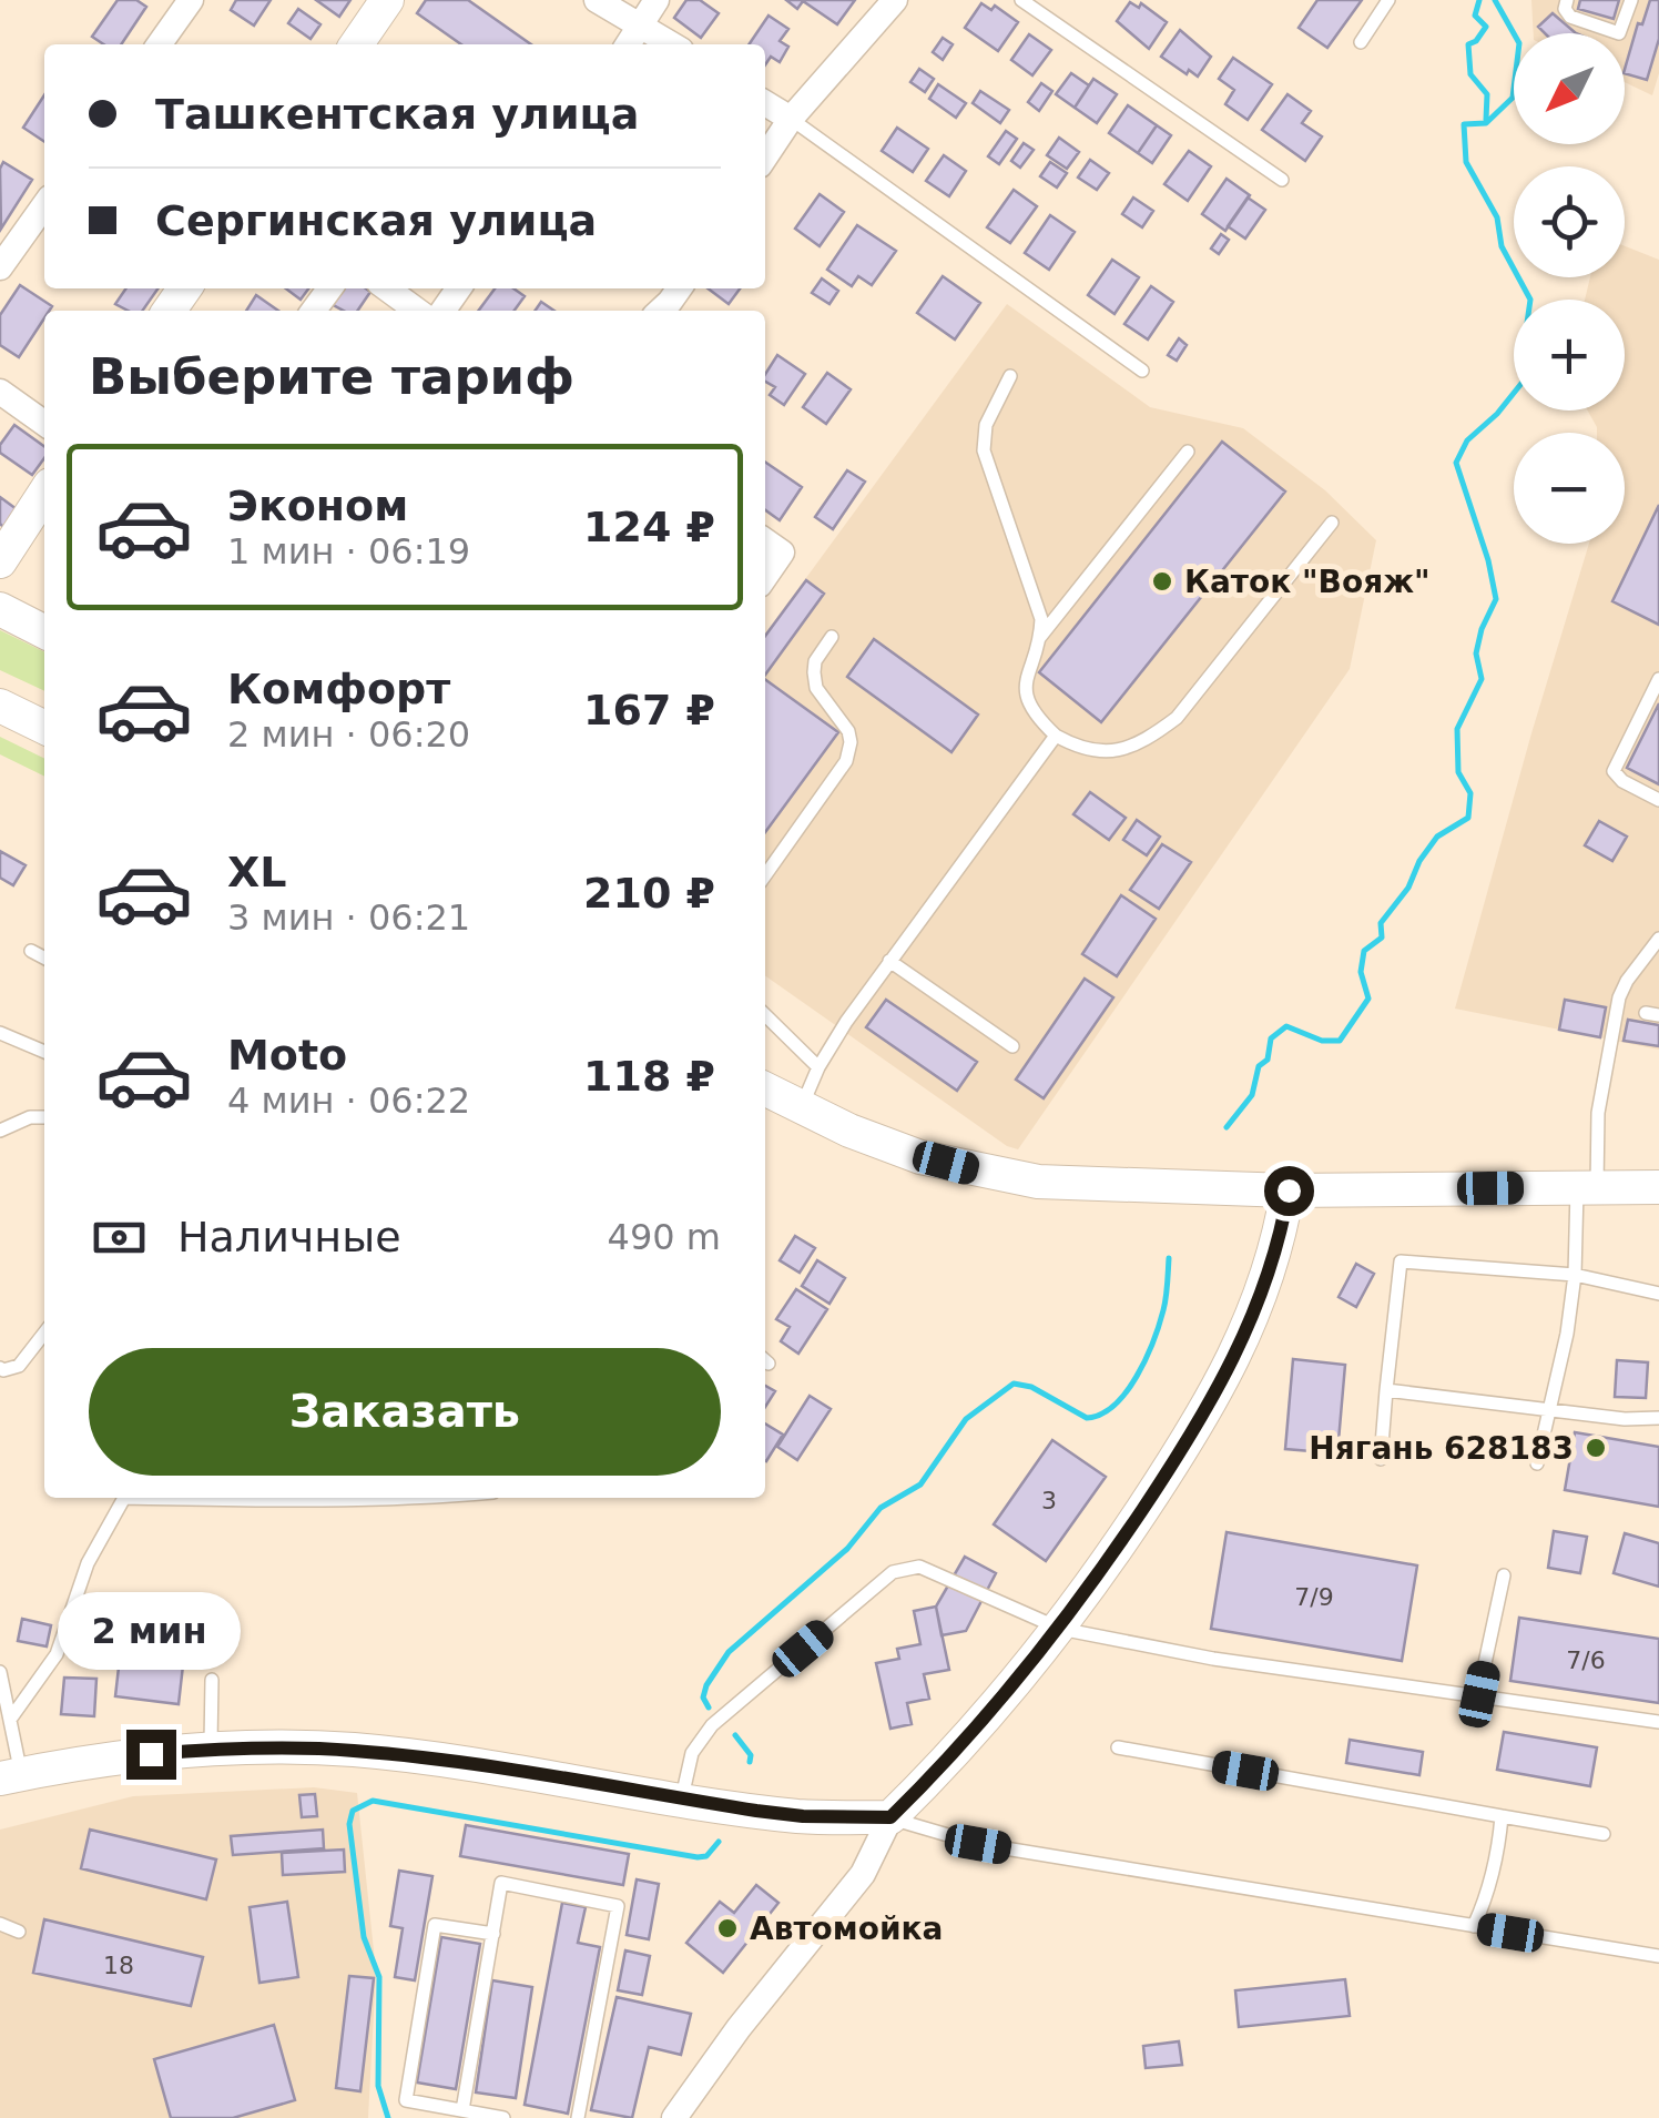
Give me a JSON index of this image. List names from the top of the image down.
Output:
{
  "places": ["Каток \"Вояж\"", "Нягань 628183", "Автомойка"],
  "house_numbers": [
    "3",
    "7/9",
    "7/6",
    "18"
  ],
  "north": "bottom left",
  "page": {
    "map_buttons": ["+", "−"],
    "banner": ["Ташкентская улица", "Сергинская улица"],
    "heading": "Выберите тариф",
    "list": [
      {
        "name": "Эконом",
        "note": "1 мин · 06:19",
        "value": "124 ₽"
      },
      {
        "name": "Комфорт",
        "note": "2 мин · 06:20",
        "value": "167 ₽"
      },
      {
        "name": "XL",
        "note": "3 мин · 06:21",
        "value": "210 ₽"
      },
      {
        "name": "Moto",
        "note": "4 мин · 06:22",
        "value": "118 ₽"
      }
    ],
    "pay": ["Наличные", "490 m"],
    "buttons": "Заказать",
    "bubble": "2 мин"
  }
}
